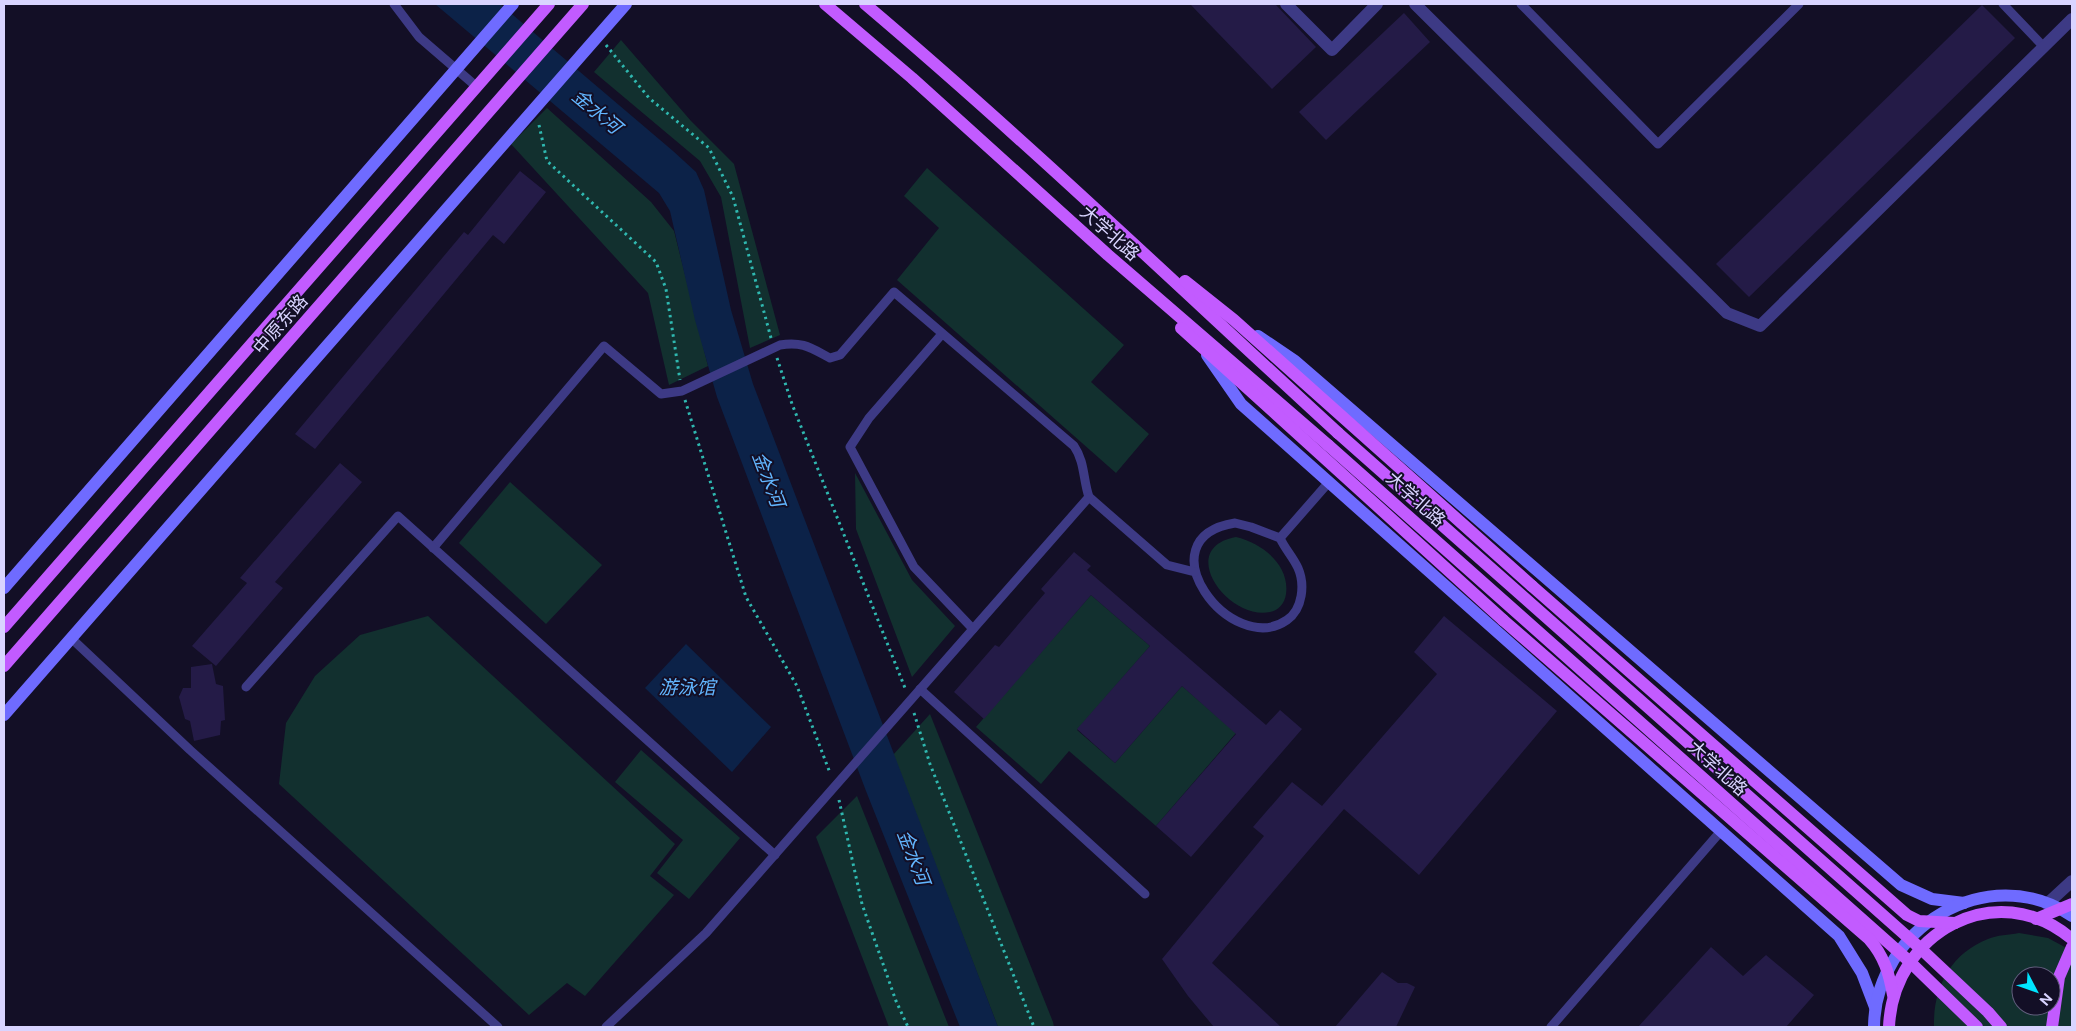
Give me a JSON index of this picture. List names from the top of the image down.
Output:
{
  "streets": {
    "main road": ["大学北路", "中原东路"]
  },
  "water": ["金水河", "游泳馆"],
  "north": "bottom right"
}
